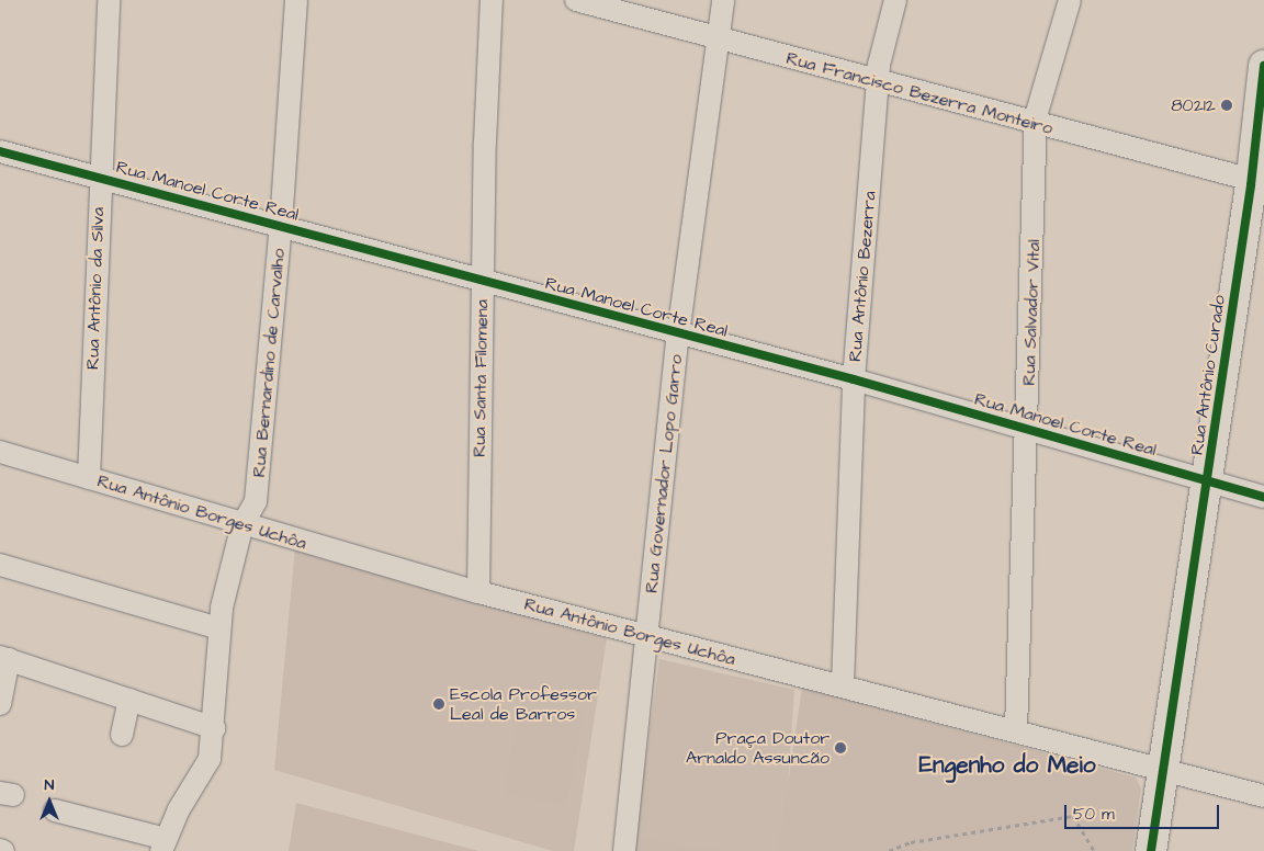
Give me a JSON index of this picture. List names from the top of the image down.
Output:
{
  "streets": {
    "street": [
      "Rua Francisco Bezerra Monteiro",
      "Rua Manoel Corte Real",
      "Rua Antônio Bezerra",
      "Rua Antônio da Silva",
      "Rua Salvador Vital",
      "Rua Bernardino de Carvalho",
      "Rua Antônio Curado",
      "Rua Santa Filomena",
      "Rua Governador Lopo Garro",
      "Rua Antônio Borges Uchôa"
    ]
  },
  "crossings": [
    ["Rua Francisco Bezerra Monteiro", "Rua Antônio Bezerra"],
    ["Rua Francisco Bezerra Monteiro", "Rua Salvador Vital"],
    ["Rua Francisco Bezerra Monteiro", "Rua Antônio Curado"],
    ["Rua Francisco Bezerra Monteiro", "Rua Governador Lopo Garro"],
    ["Rua Manoel Corte Real", "Rua Antônio Bezerra"],
    ["Rua Manoel Corte Real", "Rua Antônio da Silva"],
    ["Rua Manoel Corte Real", "Rua Salvador Vital"],
    ["Rua Manoel Corte Real", "Rua Bernardino de Carvalho"],
    ["Rua Manoel Corte Real", "Rua Antônio Curado"],
    ["Rua Manoel Corte Real", "Rua Santa Filomena"],
    ["Rua Manoel Corte Real", "Rua Governador Lopo Garro"],
    ["Rua Antônio Bezerra", "Rua Antônio Borges Uchôa"],
    ["Rua Antônio da Silva", "Rua Antônio Borges Uchôa"],
    ["Rua Salvador Vital", "Rua Antônio Borges Uchôa"],
    ["Rua Bernardino de Carvalho", "Rua Antônio Borges Uchôa"],
    ["Rua Antônio Curado", "Rua Antônio Borges Uchôa"],
    ["Rua Santa Filomena", "Rua Antônio Borges Uchôa"],
    ["Rua Governador Lopo Garro", "Rua Antônio Borges Uchôa"]
  ],
  "districts": ["Engenho do Meio"],
  "places": ["80212", "Escola Professor Leal de Barros", "Praça Doutor Arnaldo Assuncão"],
  "scale_bar": "50 m",
  "north": "top"
}
